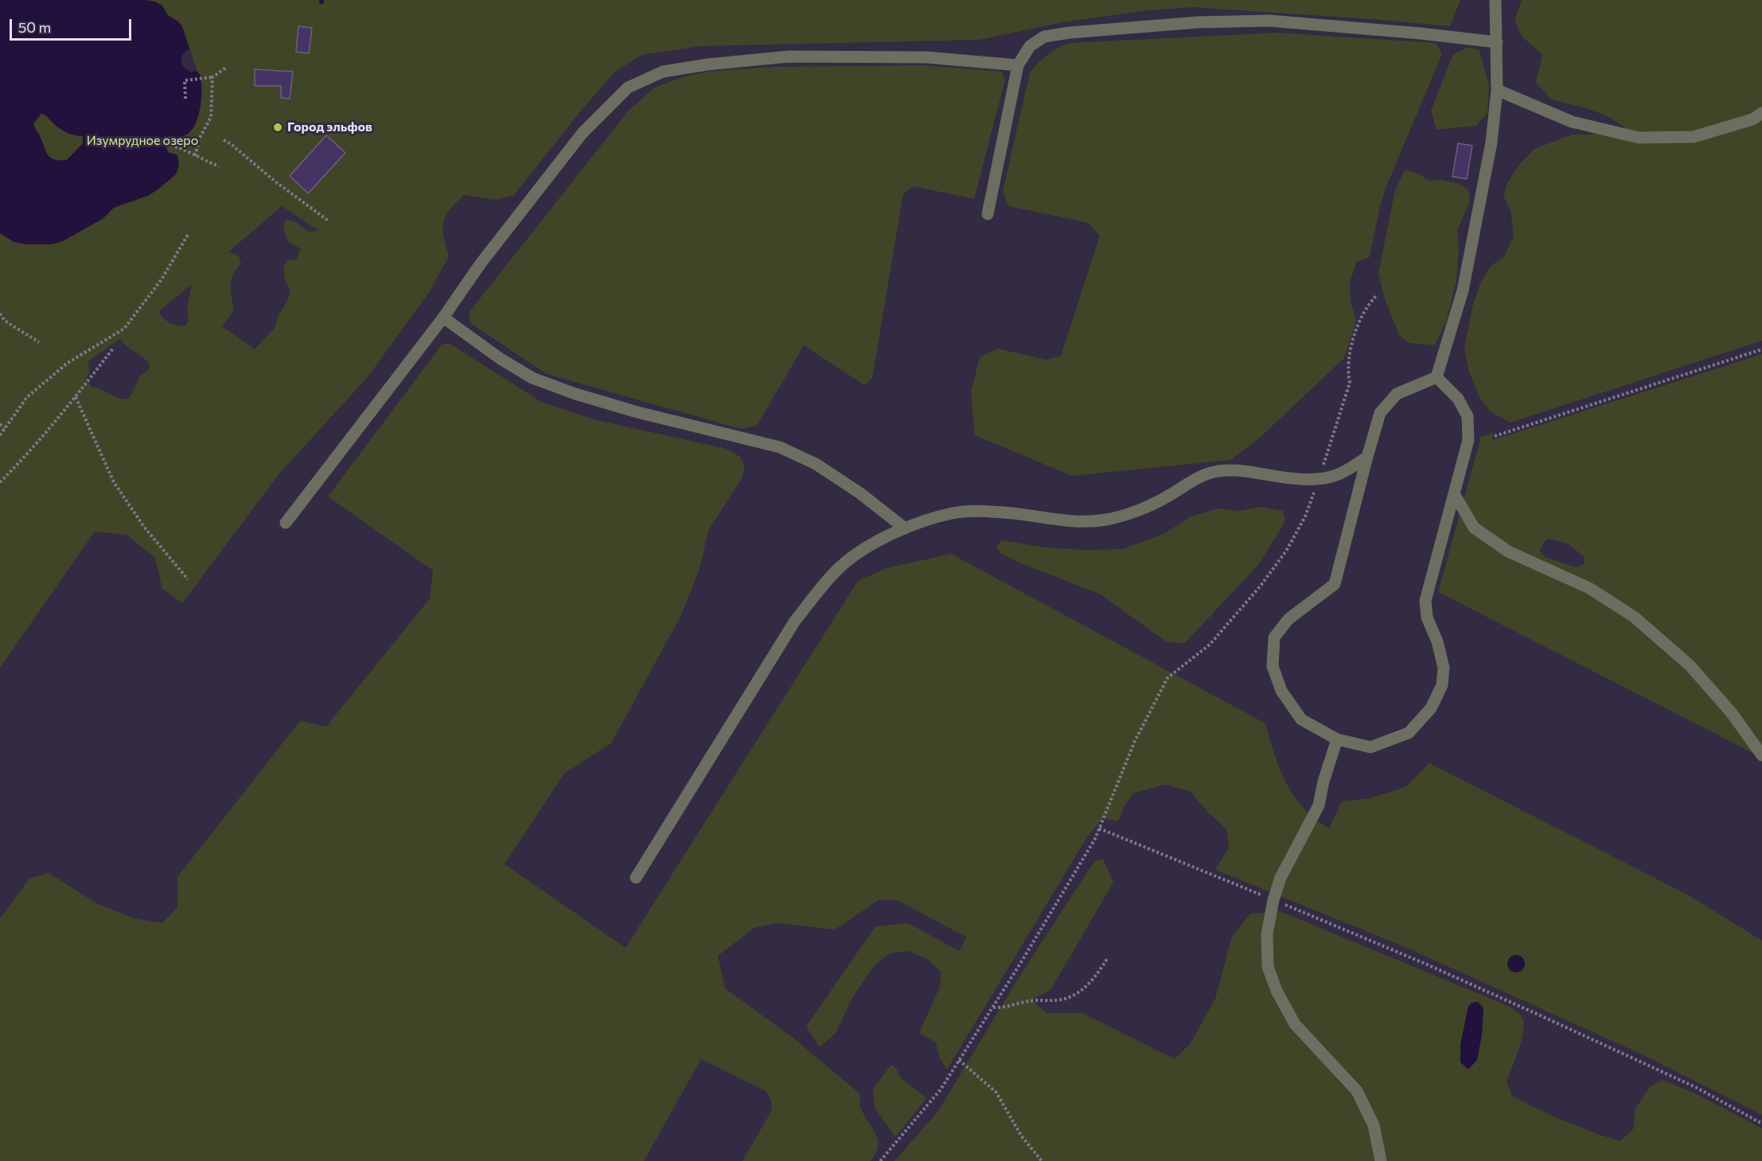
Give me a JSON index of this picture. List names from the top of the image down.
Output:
{
  "parks": ["Изумрудное озеро"],
  "places": ["Город эльфов"],
  "scale_bar": "50 m"
}
